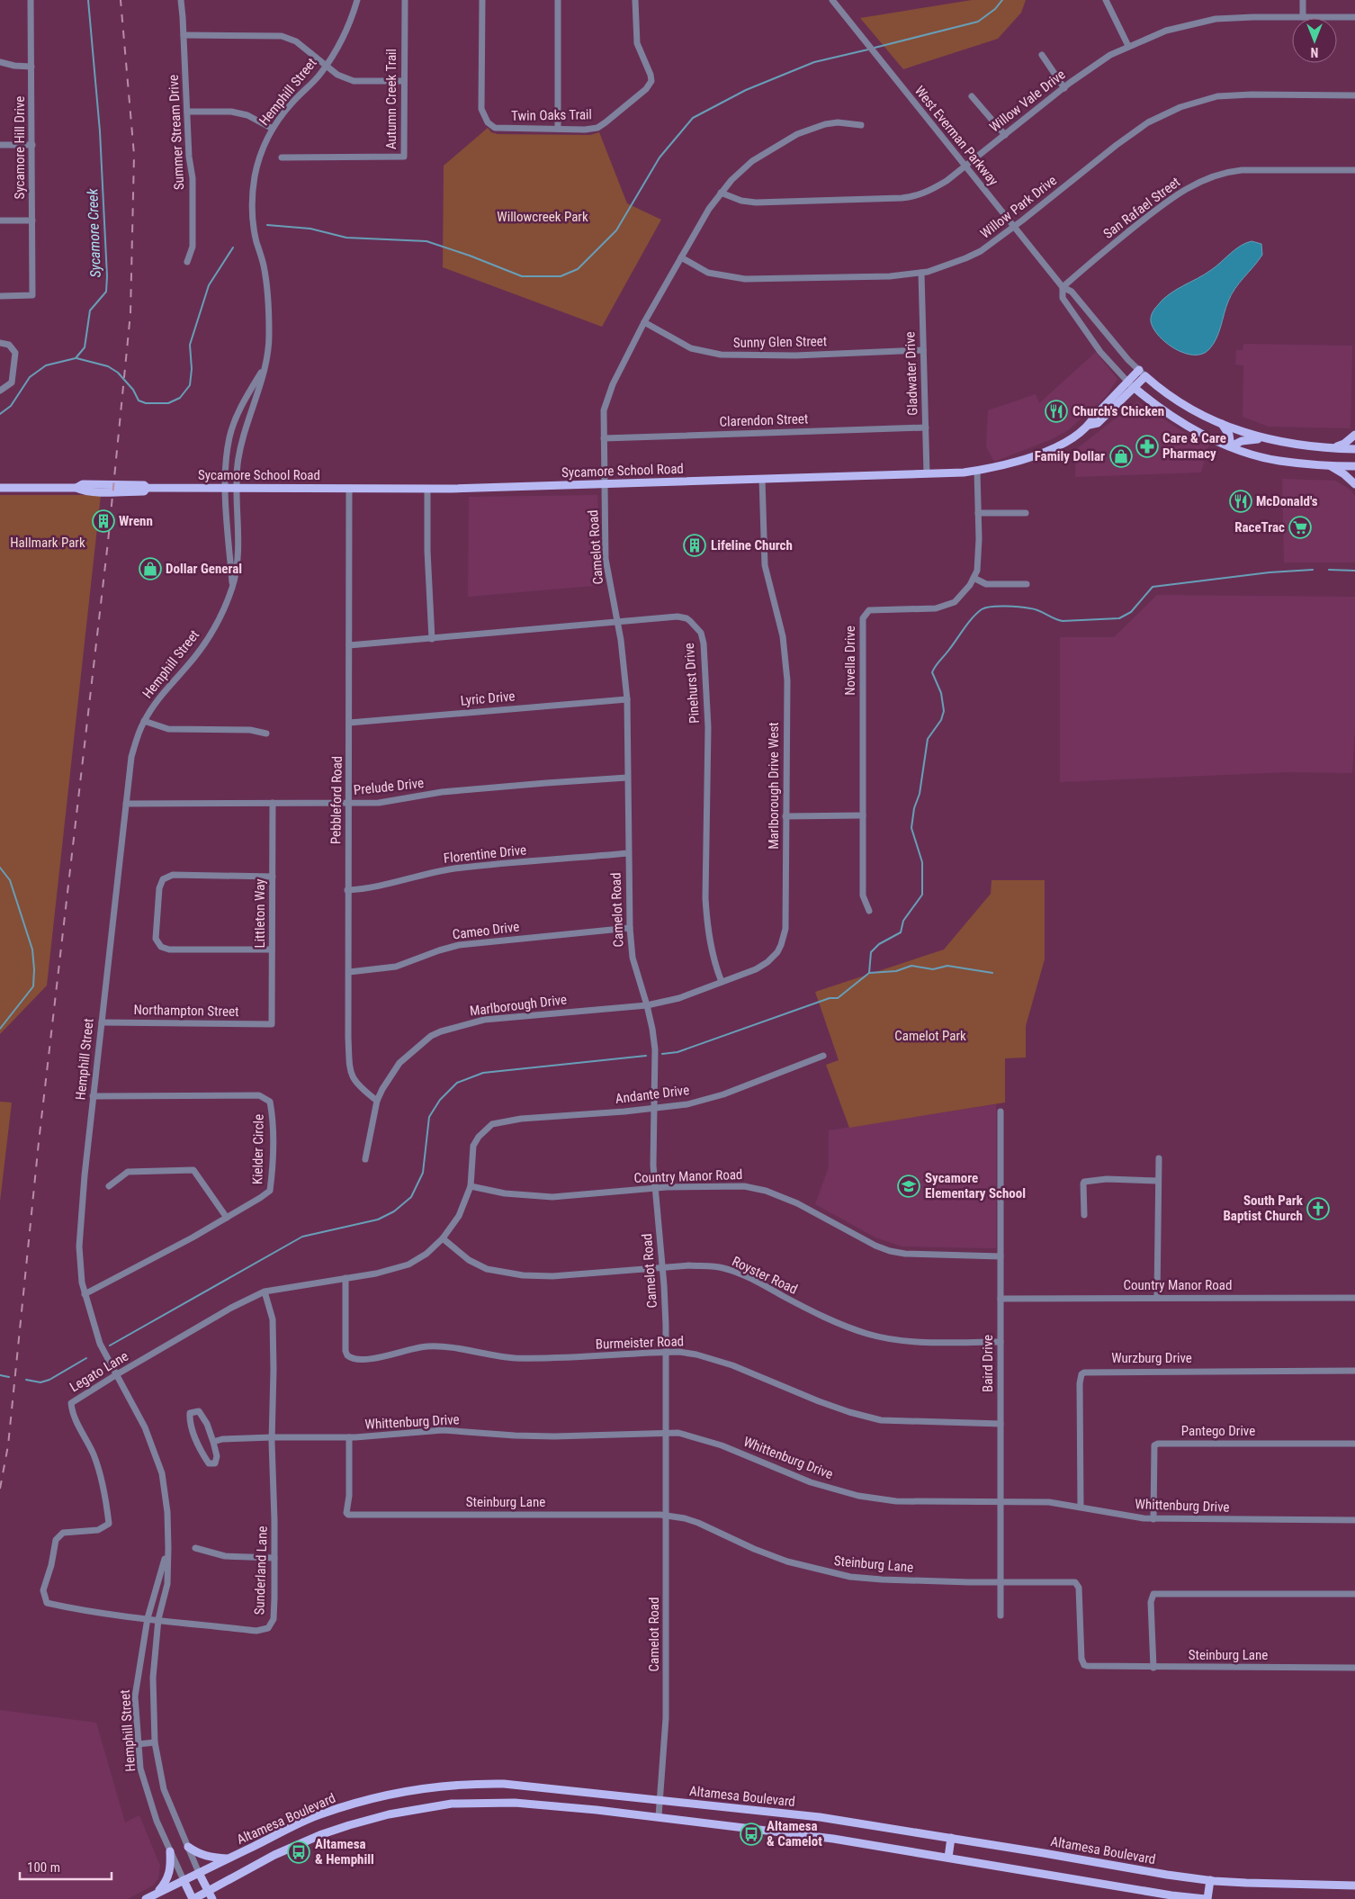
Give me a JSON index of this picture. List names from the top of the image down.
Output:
{
  "streets": {
    "main road": ["Sycamore School Road", "Altamesa Boulevard"],
    "street": [
      "Hemphill Street",
      "Autumn Creek Trail",
      "Willow Vale Drive",
      "Twin Oaks Trail",
      "Summer Stream Drive",
      "West Everman Parkway",
      "Sycamore Hill Drive",
      "Willow Park Drive",
      "San Rafael Street",
      "Sunny Glen Street",
      "Gladwater Drive",
      "Clarendon Street",
      "Camelot Road",
      "Novella Drive",
      "Pinehurst Drive",
      "Lyric Drive",
      "Marlborough Drive West",
      "Prelude Drive",
      "Pebbleford Road",
      "Florentine Drive",
      "Littleton Way",
      "Cameo Drive",
      "Marlborough Drive",
      "Northampton Street",
      "Andante Drive",
      "Kielder Circle",
      "Country Manor Road",
      "Royster Road",
      "Burmeister Road",
      "Wurzburg Drive",
      "Baird Drive",
      "Legato Lane",
      "Whittenburg Drive",
      "Pantego Drive",
      "Steinburg Lane",
      "Sunderland Lane"
    ]
  },
  "crossings": [
    ["Hemphill Street", "Sycamore School Road"],
    ["Hemphill Street", "Prelude Drive"],
    ["Hemphill Street", "Northampton Street"],
    ["Hemphill Street", "Kielder Circle"],
    ["Hemphill Street", "Legato Lane"],
    ["Hemphill Street", "Sunderland Lane"],
    ["Hemphill Street", "Altamesa Boulevard"],
    ["Willow Vale Drive", "West Everman Parkway"],
    ["Willow Vale Drive", "Camelot Road"],
    ["West Everman Parkway", "Willow Park Drive"],
    ["West Everman Parkway", "San Rafael Street"],
    ["West Everman Parkway", "Sycamore School Road"],
    ["Willow Park Drive", "Gladwater Drive"],
    ["Willow Park Drive", "Camelot Road"],
    ["Sunny Glen Street", "Gladwater Drive"],
    ["Sunny Glen Street", "Camelot Road"],
    ["Gladwater Drive", "Clarendon Street"],
    ["Gladwater Drive", "Sycamore School Road"],
    ["Clarendon Street", "Camelot Road"],
    ["Sycamore School Road", "Camelot Road"],
    ["Sycamore School Road", "Novella Drive"],
    ["Sycamore School Road", "Marlborough Drive West"],
    ["Sycamore School Road", "Pebbleford Road"],
    ["Camelot Road", "Pinehurst Drive"],
    ["Camelot Road", "Lyric Drive"],
    ["Camelot Road", "Marlborough Drive West"],
    ["Camelot Road", "Prelude Drive"],
    ["Camelot Road", "Florentine Drive"],
    ["Camelot Road", "Cameo Drive"],
    ["Camelot Road", "Marlborough Drive"],
    ["Camelot Road", "Andante Drive"],
    ["Camelot Road", "Country Manor Road"],
    ["Camelot Road", "Royster Road"],
    ["Camelot Road", "Burmeister Road"],
    ["Camelot Road", "Whittenburg Drive"],
    ["Camelot Road", "Steinburg Lane"],
    ["Camelot Road", "Altamesa Boulevard"],
    ["Pinehurst Drive", "Marlborough Drive West"],
    ["Pinehurst Drive", "Pebbleford Road"],
    ["Lyric Drive", "Pebbleford Road"],
    ["Marlborough Drive West", "Marlborough Drive"],
    ["Prelude Drive", "Pebbleford Road"],
    ["Prelude Drive", "Littleton Way"],
    ["Pebbleford Road", "Florentine Drive"],
    ["Pebbleford Road", "Cameo Drive"],
    ["Pebbleford Road", "Marlborough Drive"],
    ["Littleton Way", "Northampton Street"],
    ["Andante Drive", "Legato Lane"],
    ["Country Manor Road", "Baird Drive"],
    ["Country Manor Road", "Legato Lane"],
    ["Royster Road", "Baird Drive"],
    ["Royster Road", "Legato Lane"],
    ["Burmeister Road", "Baird Drive"],
    ["Burmeister Road", "Legato Lane"],
    ["Wurzburg Drive", "Whittenburg Drive"],
    ["Baird Drive", "Whittenburg Drive"],
    ["Baird Drive", "Steinburg Lane"],
    ["Legato Lane", "Sunderland Lane"],
    ["Whittenburg Drive", "Pantego Drive"],
    ["Whittenburg Drive", "Steinburg Lane"],
    ["Whittenburg Drive", "Sunderland Lane"]
  ],
  "water": ["Sycamore Creek"],
  "parks": ["Willowcreek Park", "Hallmark Park", "Camelot Park"],
  "places": {
    "restaurant": ["Church's Chicken", "McDonald's"],
    "pharmacy": ["Care & Care Pharmacy"],
    "shop": ["Family Dollar", "Dollar General"],
    "building": ["Wrenn", "Lifeline Church"],
    "supermarket": ["RaceTrac"],
    "school or university": ["Sycamore Elementary School"],
    "church": ["South Park Baptist Church"],
    "bus stop": ["Altamesa & Camelot", "Altamesa & Hemphill"]
  },
  "scale_bar": "100 m",
  "north": "bottom"
}
